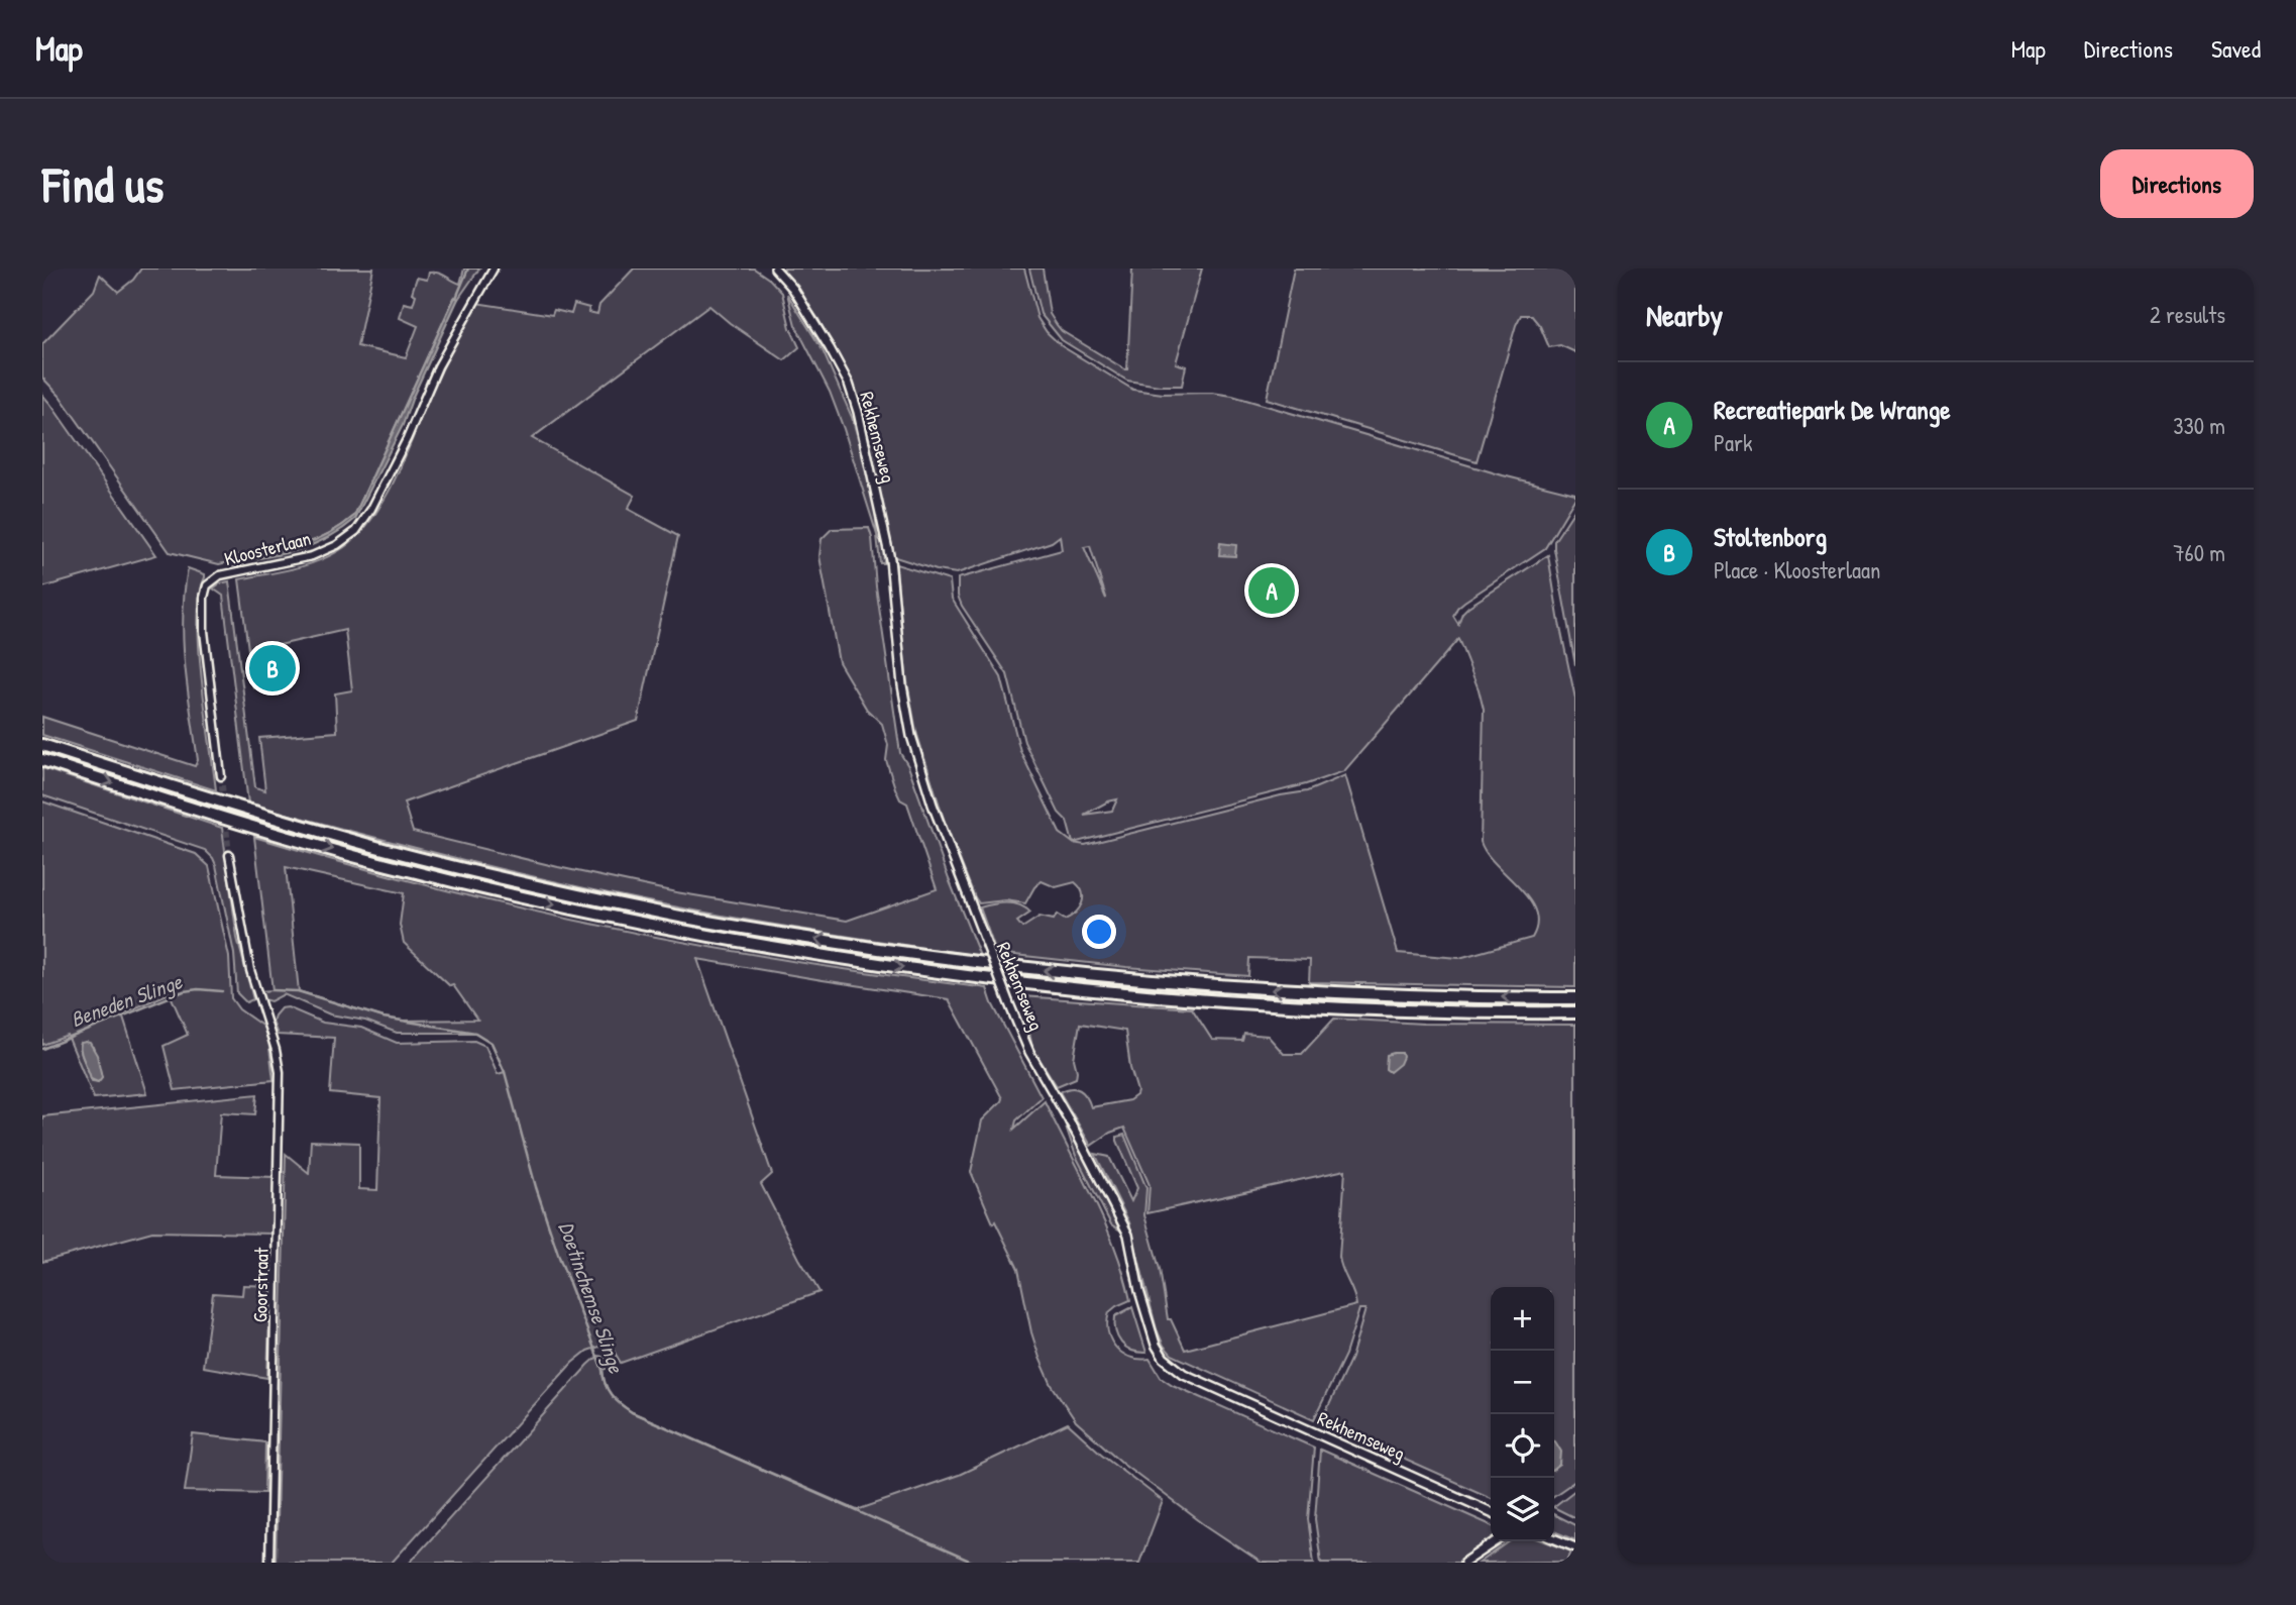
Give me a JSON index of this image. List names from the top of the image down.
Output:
{
  "streets": {
    "street": ["Rekhemseweg", "Kloosterlaan", "Goorstraat"]
  },
  "water": ["Beneden Slinge", "Doetinchemse Slinge"],
  "page": {
    "header": "Map",
    "nav": ["Map", "Directions", "Saved"],
    "buttons": "Directions",
    "title": "Find us",
    "heading": ["Nearby", "2 results"],
    "list": [
      {
        "mark": "A",
        "name": "Recreatiepark De Wrange",
        "note": "Park",
        "value": "330 m"
      },
      {
        "mark": "B",
        "name": "Stoltenborg",
        "note": "Place · Kloosterlaan",
        "value": "760 m"
      }
    ],
    "pins": ["A", "B"],
    "map_buttons": ["+", "−"]
  }
}
